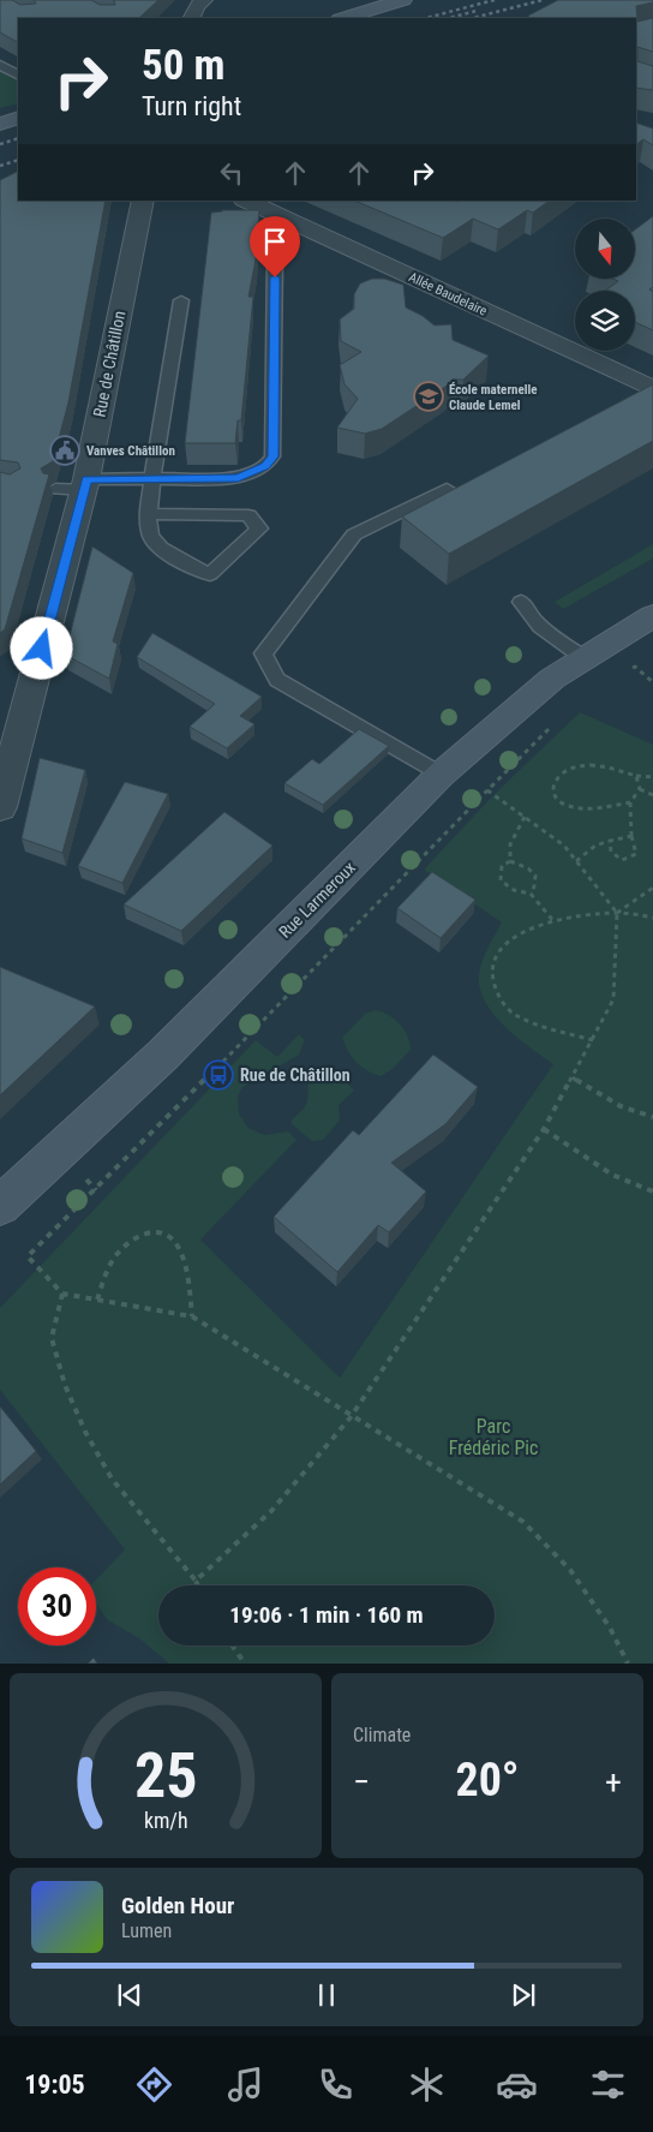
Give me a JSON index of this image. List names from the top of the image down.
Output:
{
  "streets": {
    "main road": ["Rue Larmeroux"],
    "street": ["Allée Baudelaire", "Rue de Châtillon"]
  },
  "parks": ["Parc Frédéric Pic"],
  "places": {
    "school or university": ["École maternelle Claude Lemel"],
    "public building": ["Vanves Châtillon"],
    "bus stop": ["Rue de Châtillon"]
  },
  "north": "bottom",
  "page": {
    "turn": ["50 m", "Turn right"],
    "limit": "30",
    "trip": "19:06 · 1 min · 160 m",
    "tile": "Climate",
    "heat": ["−", "20°", "+"],
    "song": ["Golden Hour", "Lumen"],
    "tabs": "19:05",
    "gauge": ["25", "km/h"]
  }
}
